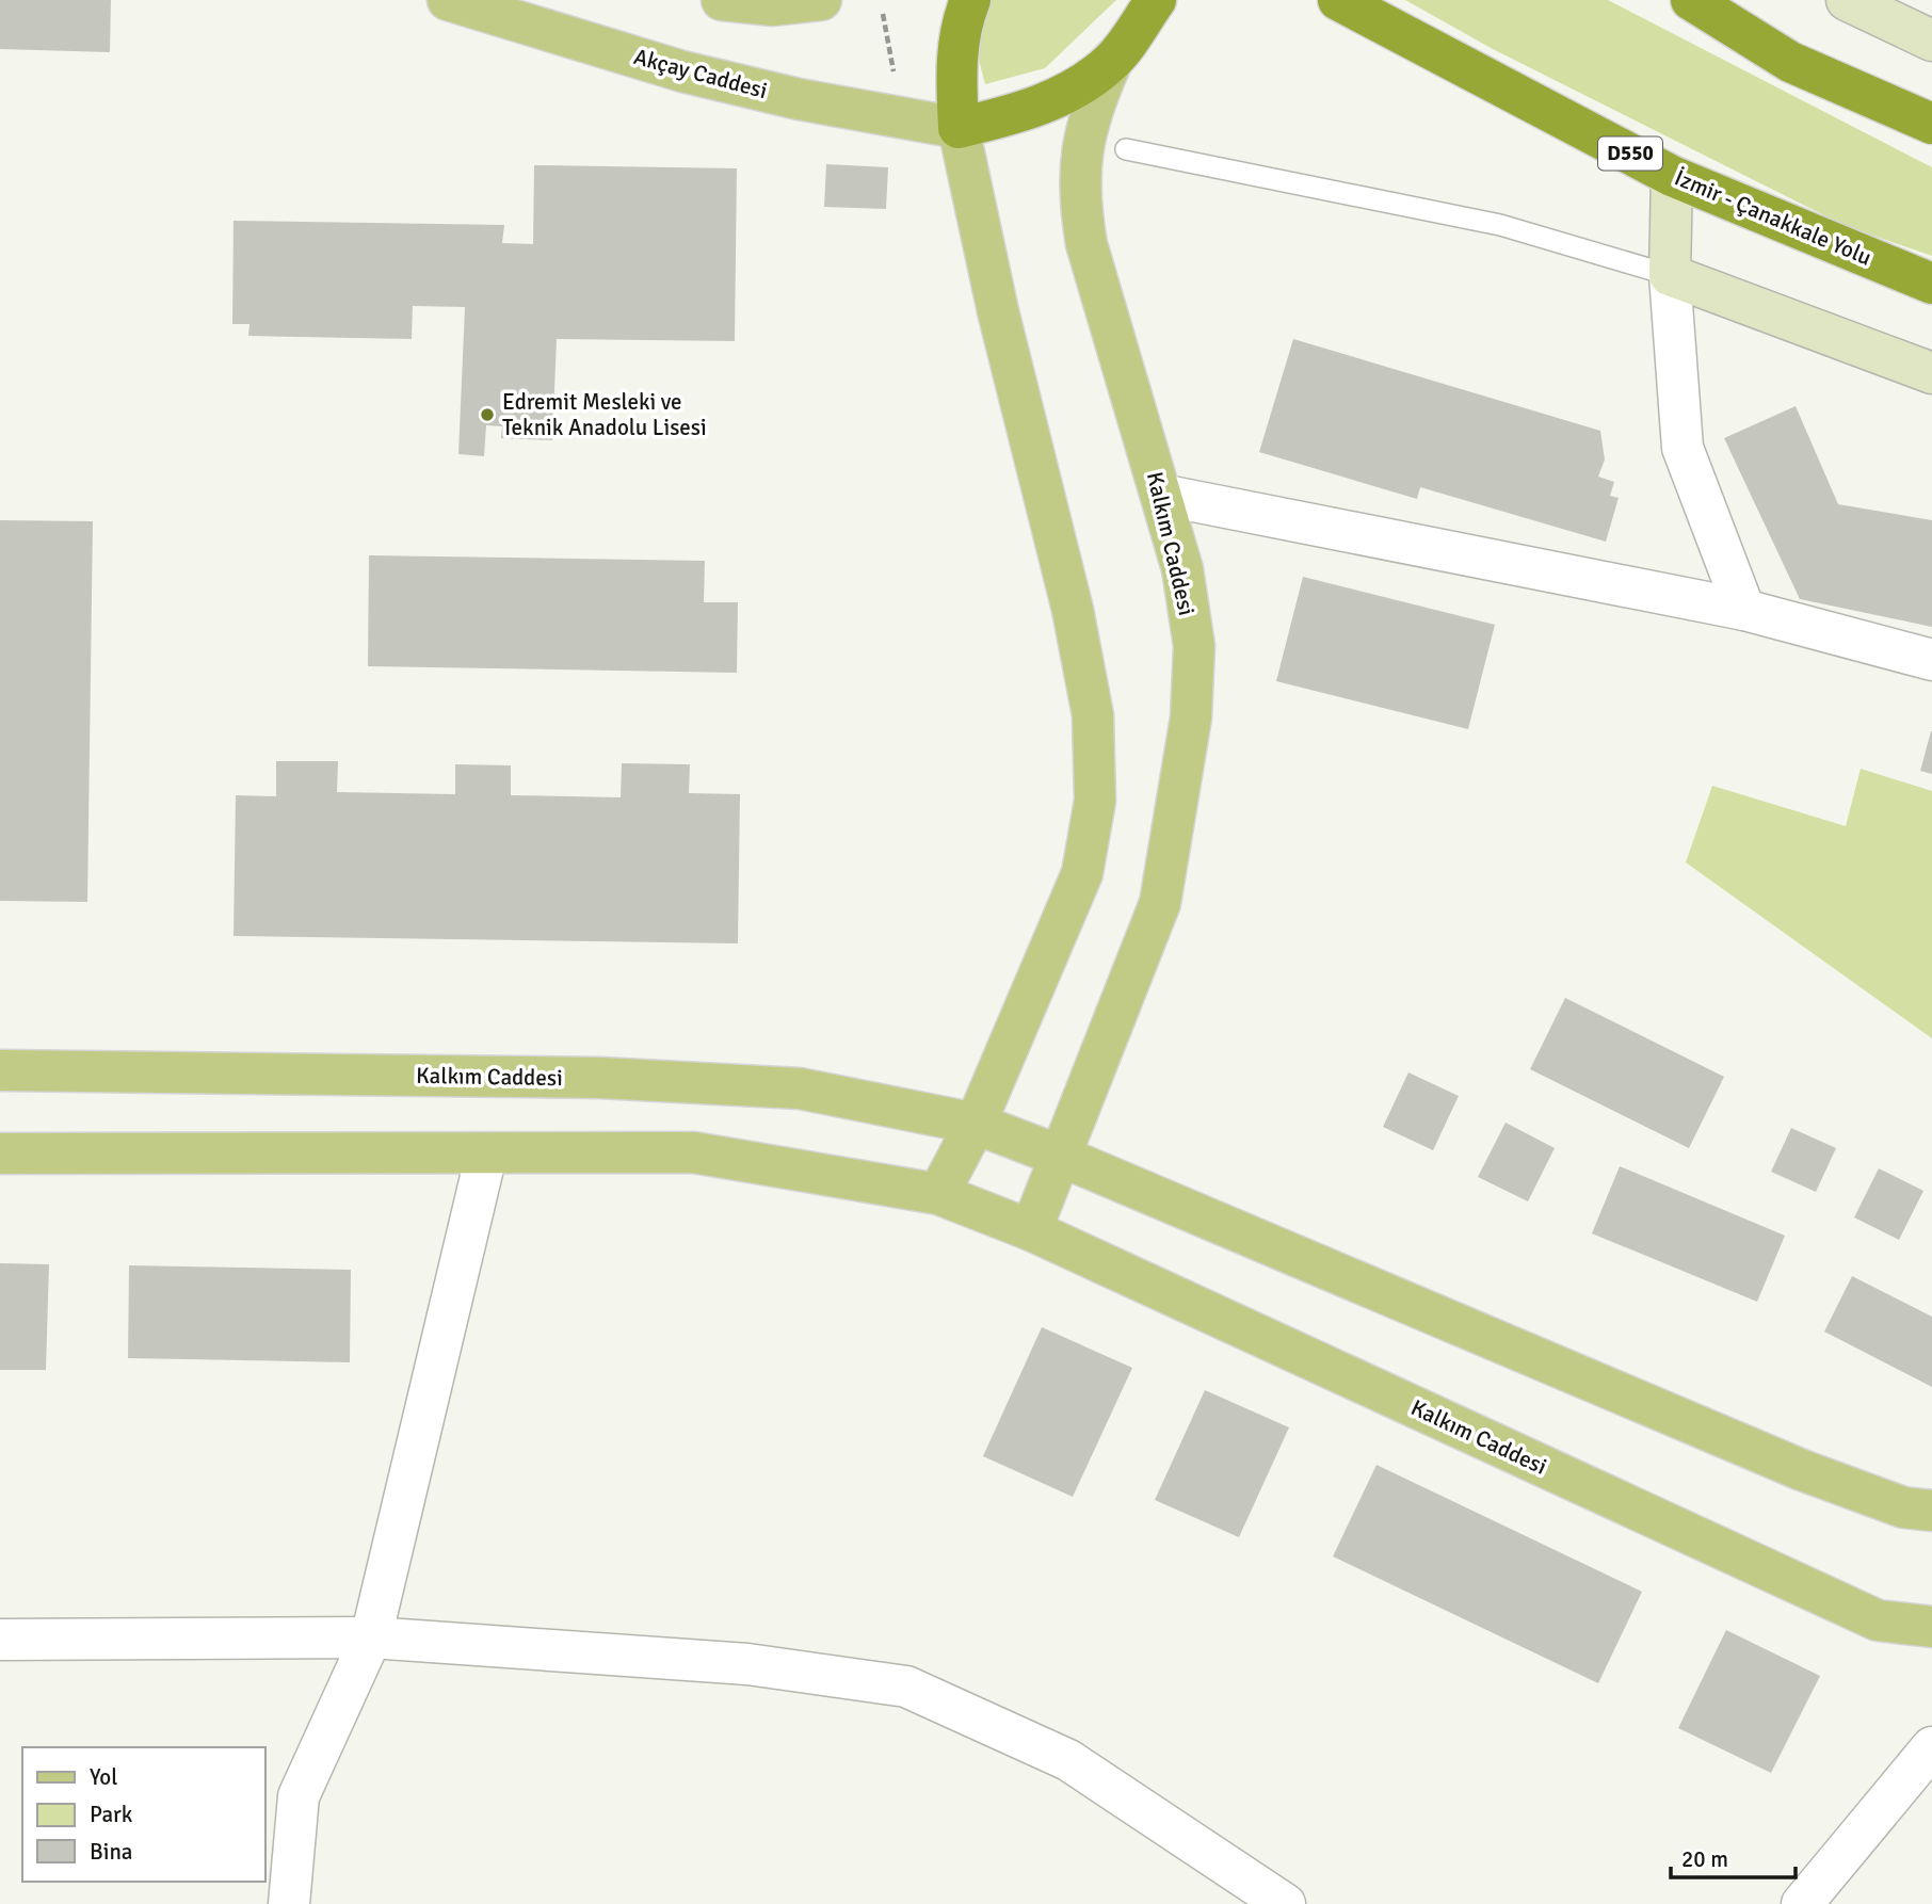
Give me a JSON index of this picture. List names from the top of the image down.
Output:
{
  "streets": {
    "highway": ["D550", "İzmir - Çanakkale Yolu"],
    "main road": ["Akçay Caddesi", "Kalkım Caddesi"]
  },
  "places": ["Edremit Mesleki ve Teknik Anadolu Lisesi"],
  "legend": ["Yol", "Park", "Bina"],
  "scale_bar": "20 m"
}
